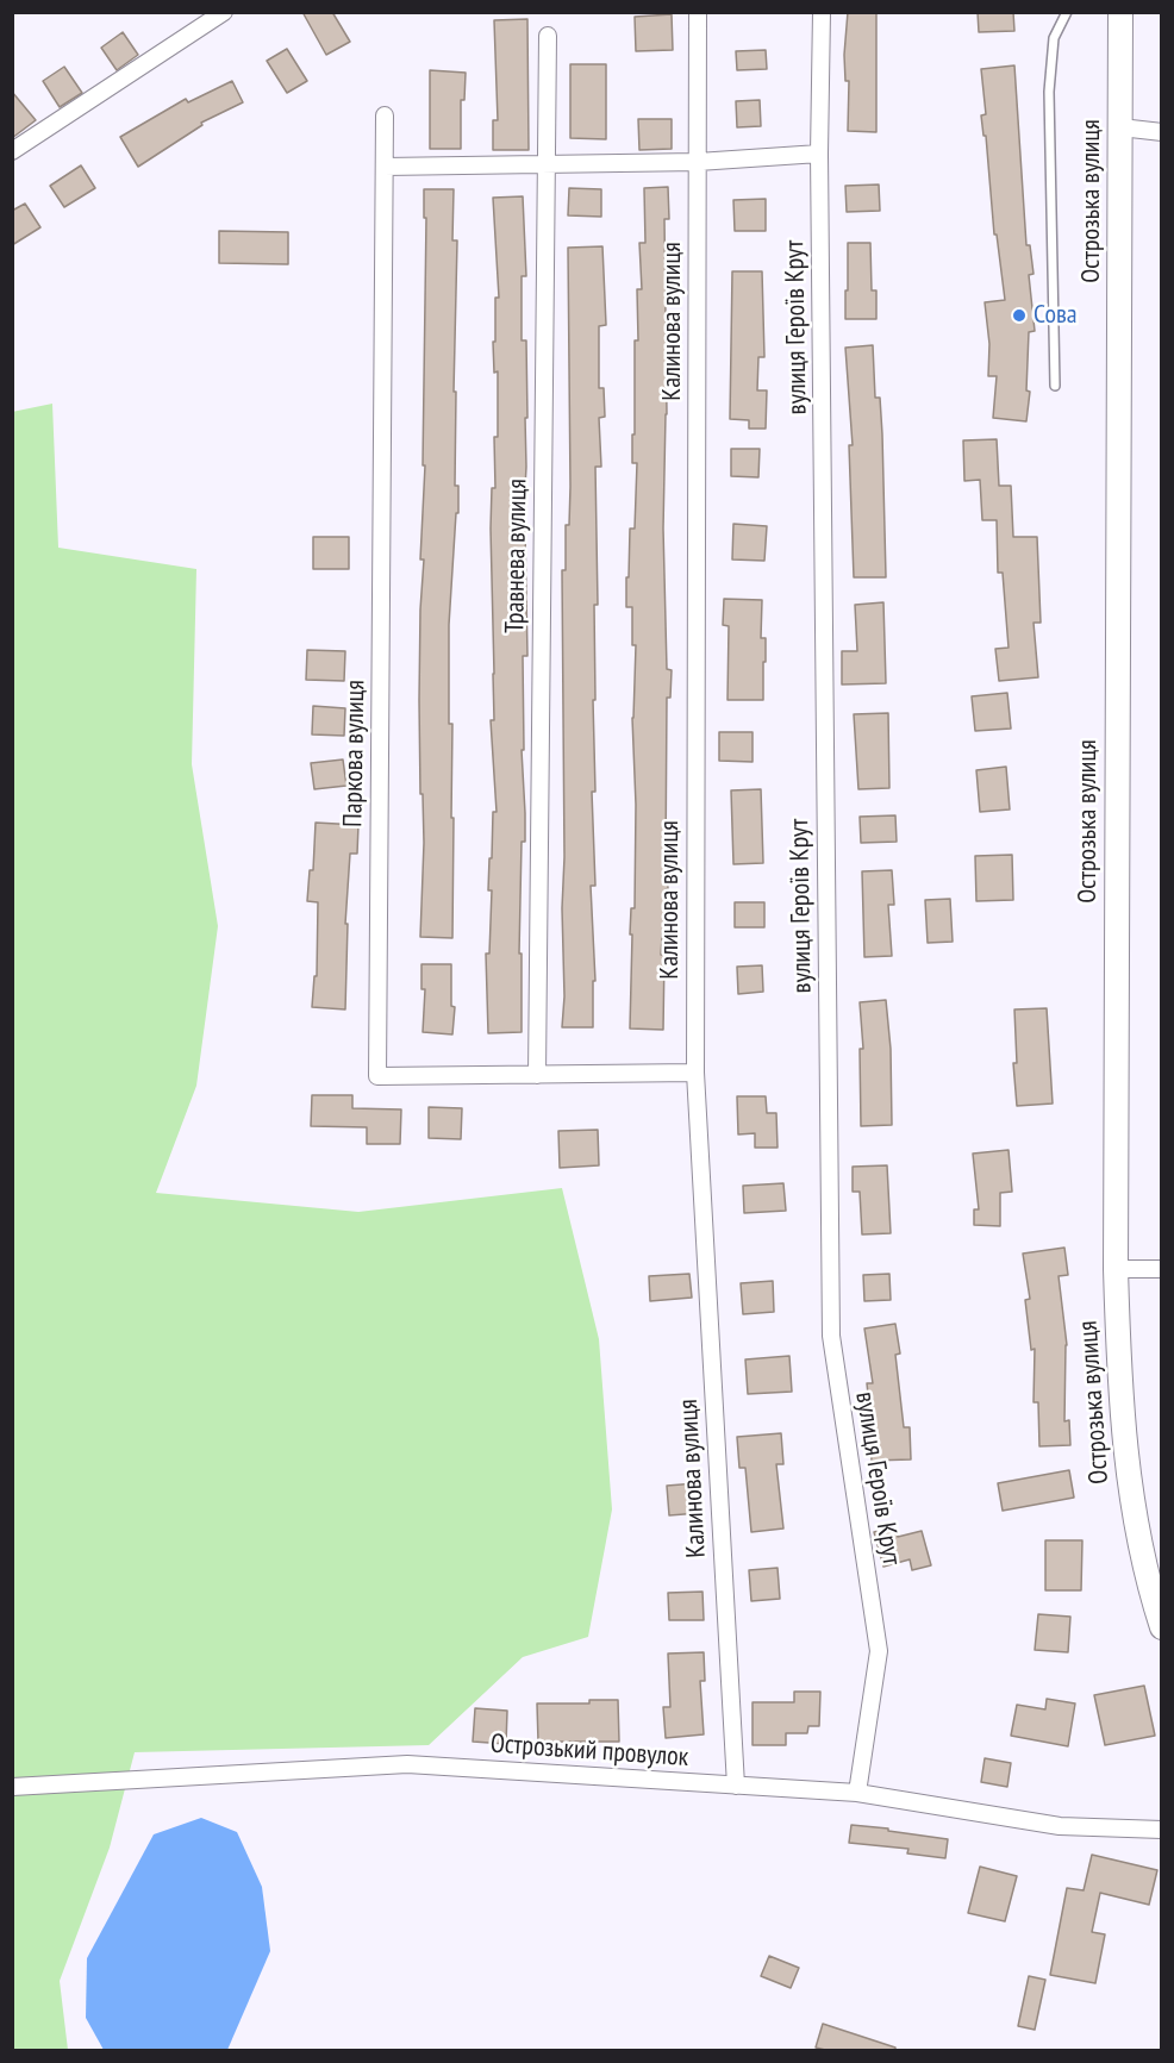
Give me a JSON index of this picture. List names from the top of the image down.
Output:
{
  "streets": {
    "main road": ["Острозька вулиця"],
    "street": [
      "Калинова вулиця",
      "вулиця Героїв Крут",
      "Травнева вулиця",
      "Паркова вулиця",
      "Острозький провулок"
    ]
  },
  "crossings": [
    ["Калинова вулиця", "Паркова вулиця"],
    ["Калинова вулиця", "Острозький провулок"],
    ["вулиця Героїв Крут", "Острозький провулок"],
    ["Травнева вулиця", "Паркова вулиця"]
  ],
  "places": ["Сова"]
}
